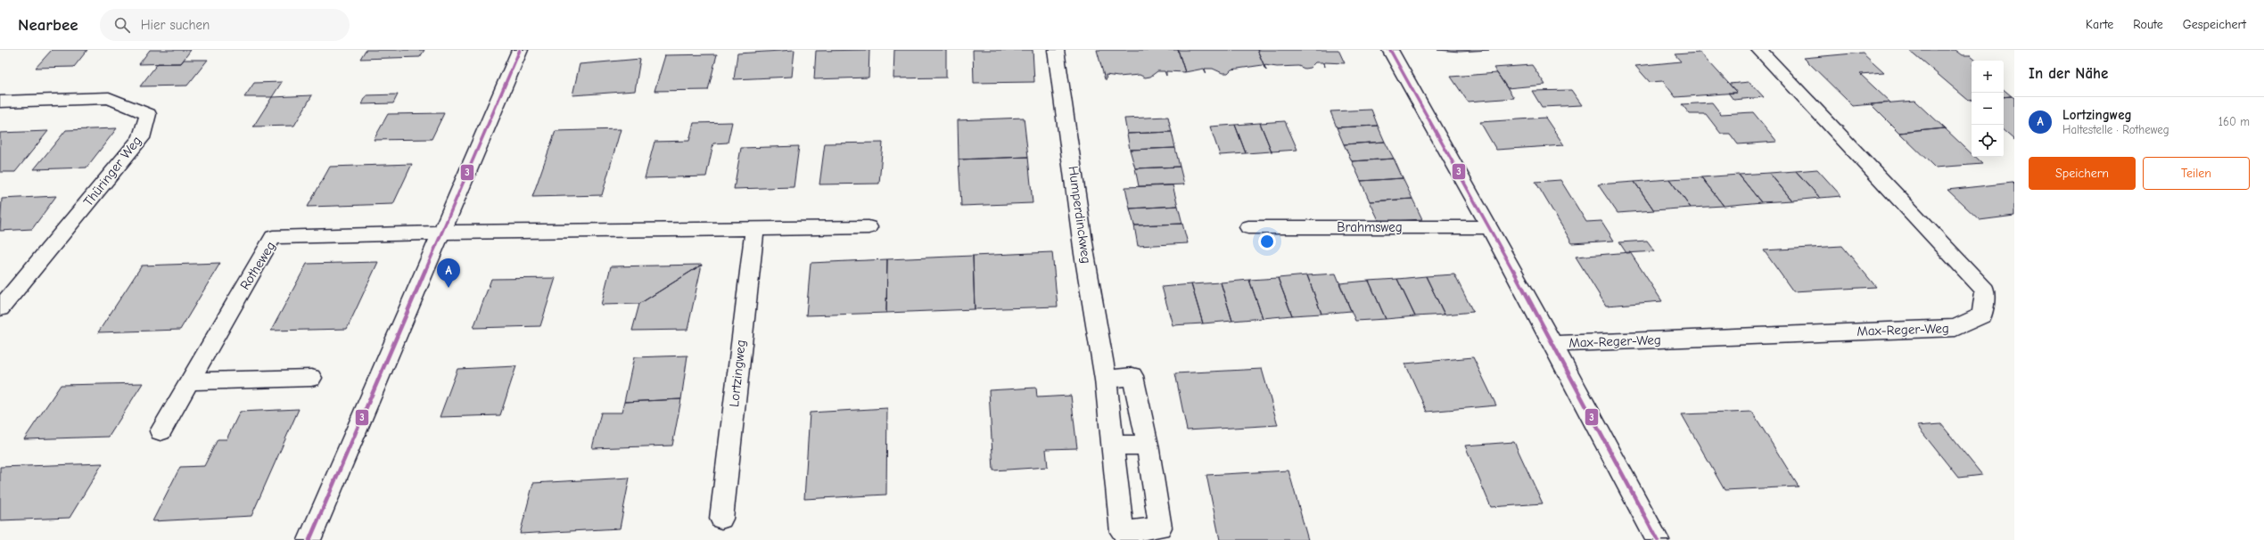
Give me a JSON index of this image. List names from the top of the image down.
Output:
{
  "streets": {
    "street": [
      "Thüringer Weg",
      "Humperdinckweg",
      "Brahmsweg",
      "Rotheweg",
      "Max-Reger-Weg",
      "Lortzingweg"
    ]
  },
  "lines": ["transit line 3"],
  "page": {
    "header": "Nearbee",
    "search": "Hier suchen",
    "nav": ["Karte", "Route", "Gespeichert"],
    "heading": "In der Nähe",
    "map_buttons": ["+", "−"],
    "list": [
      {
        "mark": "A",
        "name": "Lortzingweg",
        "note": "Haltestelle · Rotheweg",
        "value": "160 m"
      }
    ],
    "buttons": ["Speichern", "Teilen"],
    "pins": "A"
  }
}
